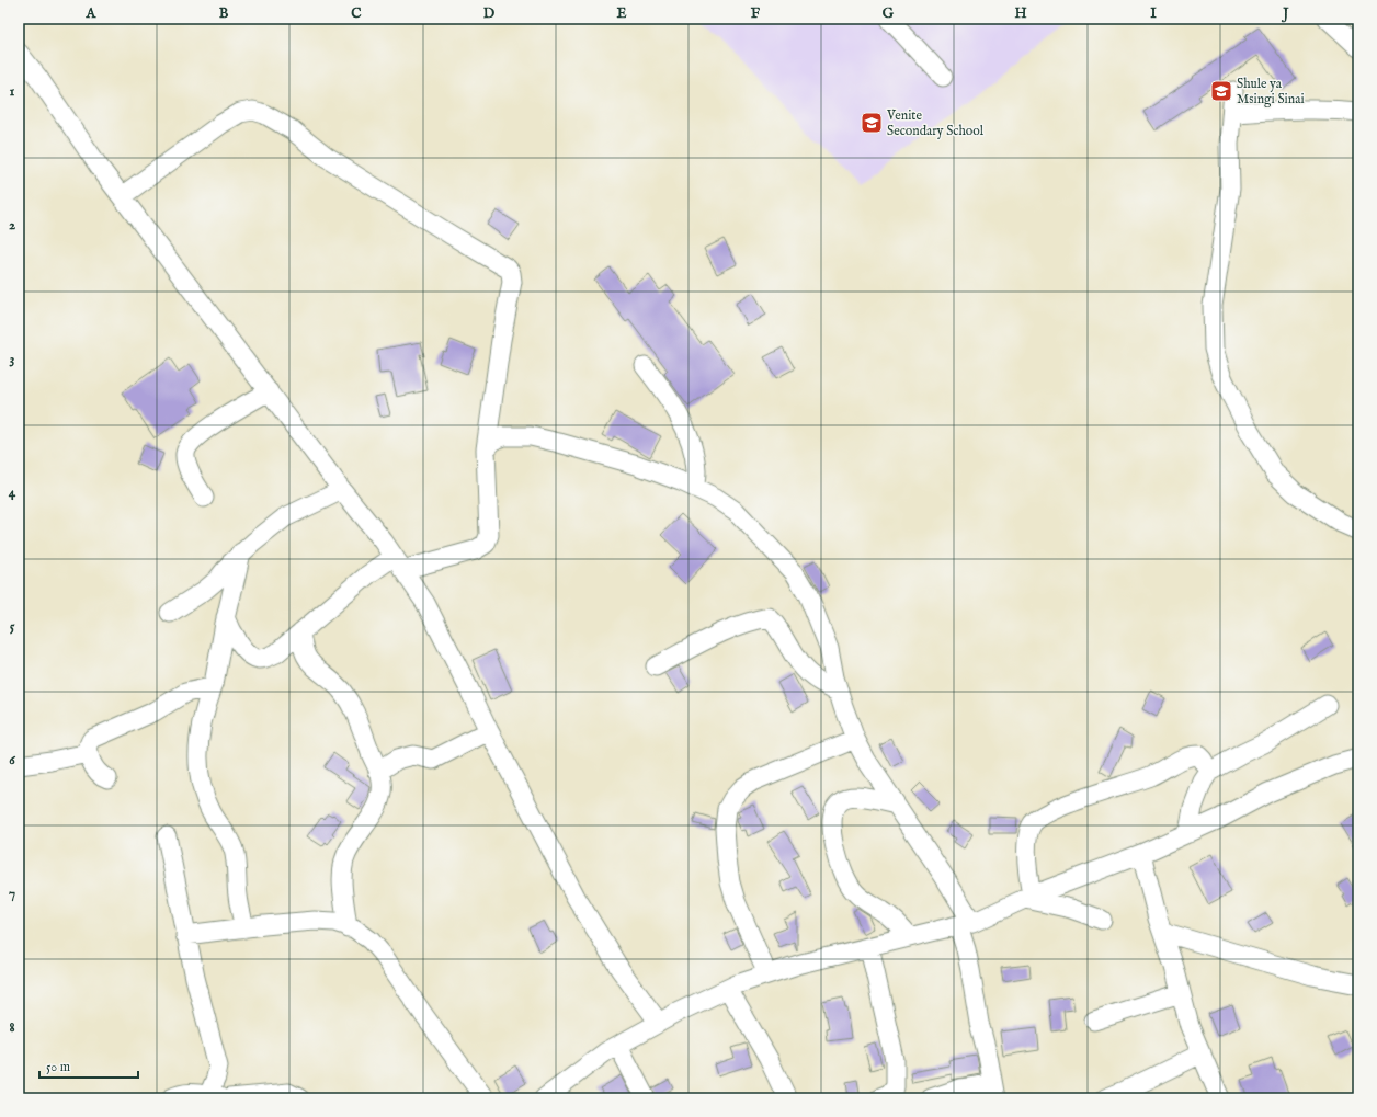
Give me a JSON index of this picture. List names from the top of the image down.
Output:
{
  "places": {
    "school or university": ["Shule ya Msingi Sinai", "Venite Secondary School"]
  },
  "scale_bar": "50 m",
  "grid": {
    "columns": [
      "A",
      "B",
      "C",
      "D",
      "E",
      "F",
      "G",
      "H",
      "I",
      "J"
    ],
    "rows": [
      "1",
      "2",
      "3",
      "4",
      "5",
      "6",
      "7",
      "8"
    ]
  }
}
